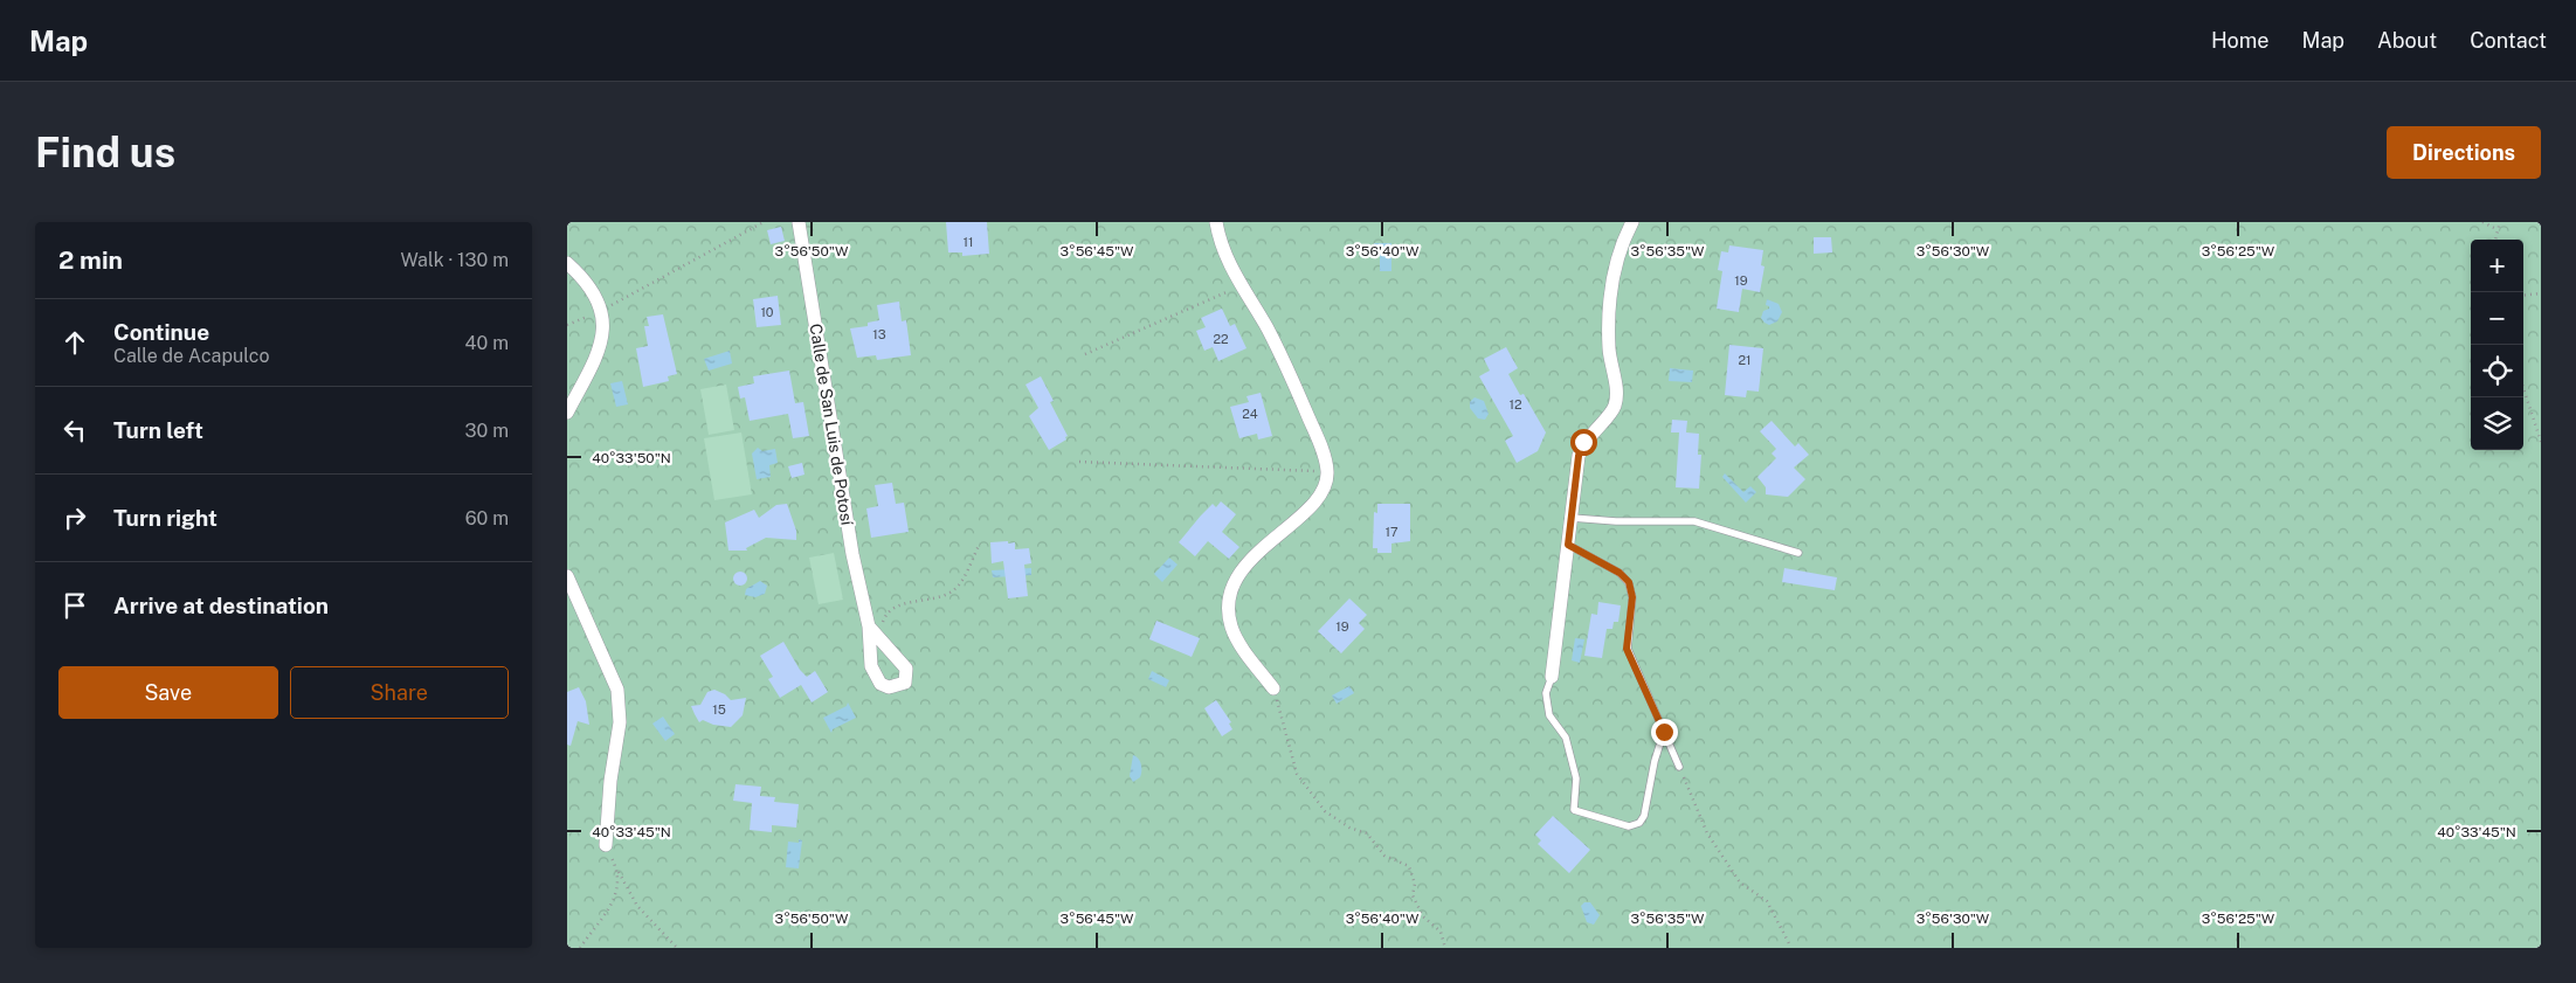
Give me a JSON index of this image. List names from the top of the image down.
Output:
{
  "streets": {
    "street": ["Calle de San Luis de Potosí"]
  },
  "house_numbers": [
    "11",
    "19",
    "10",
    "13",
    "22",
    "21",
    "12",
    "24",
    "17",
    "19",
    "15"
  ],
  "page": {
    "header": "Map",
    "nav": [
      "Home",
      "Map",
      "About",
      "Contact"
    ],
    "buttons": [
      "Directions",
      ["Save", "Share"]
    ],
    "title": "Find us",
    "heading": ["2 min", "Walk · 130 m"],
    "map_buttons": ["+", "−"],
    "list": [
      ["Continue", "Calle de Acapulco", "40 m"],
      ["Turn left", "30 m"],
      ["Turn right", "60 m"],
      "Arrive at destination"
    ]
  },
  "coordinates": [
    "3°56'50\"W",
    "3°56'45\"W",
    "3°56'40\"W",
    "3°56'35\"W",
    "3°56'30\"W",
    "3°56'25\"W",
    "40°33'50\"N",
    "40°33'45\"N"
  ]
}
